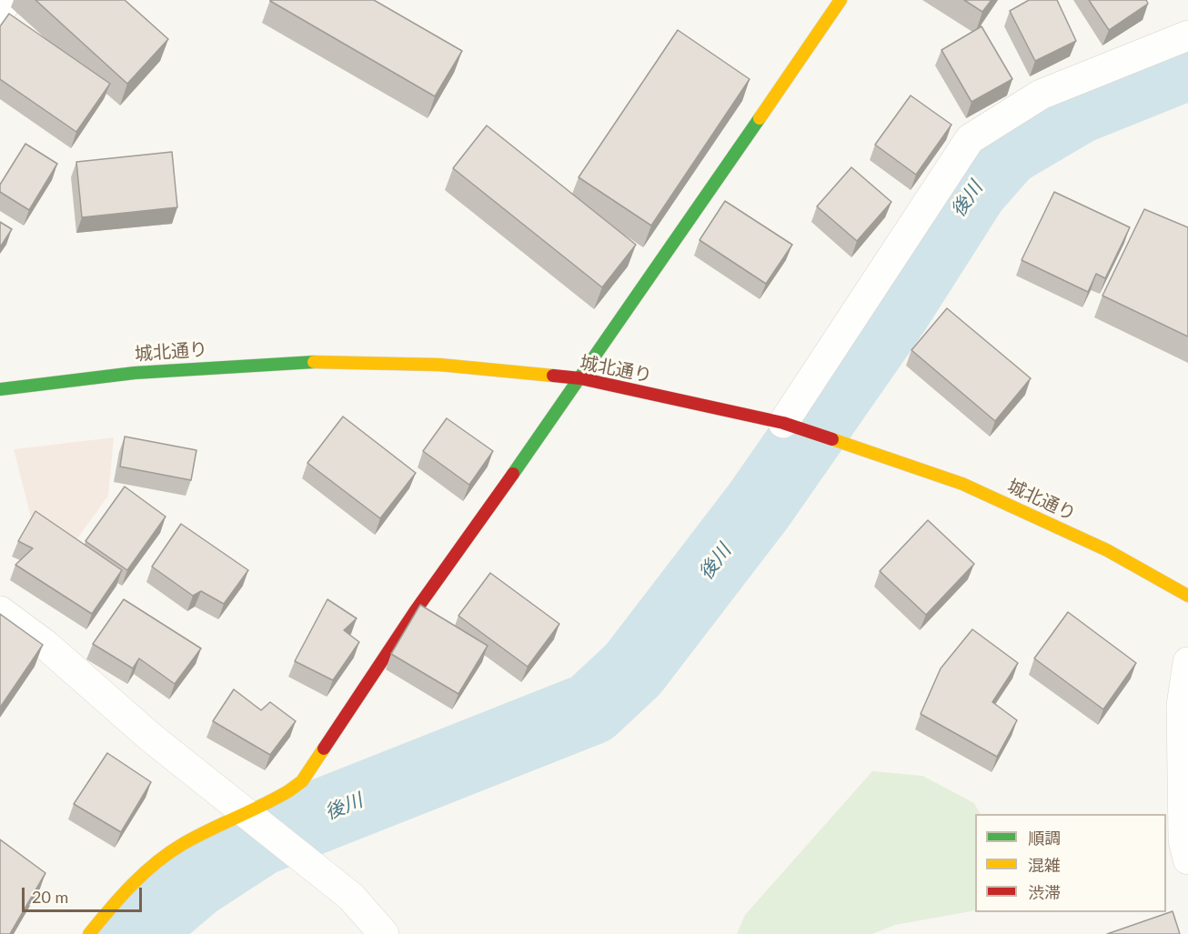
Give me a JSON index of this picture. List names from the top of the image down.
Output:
{
  "streets": {
    "street": ["城北通り"]
  },
  "water": ["後川"],
  "legend": ["順調", "混雑", "渋滞"],
  "scale_bar": "20 m"
}
